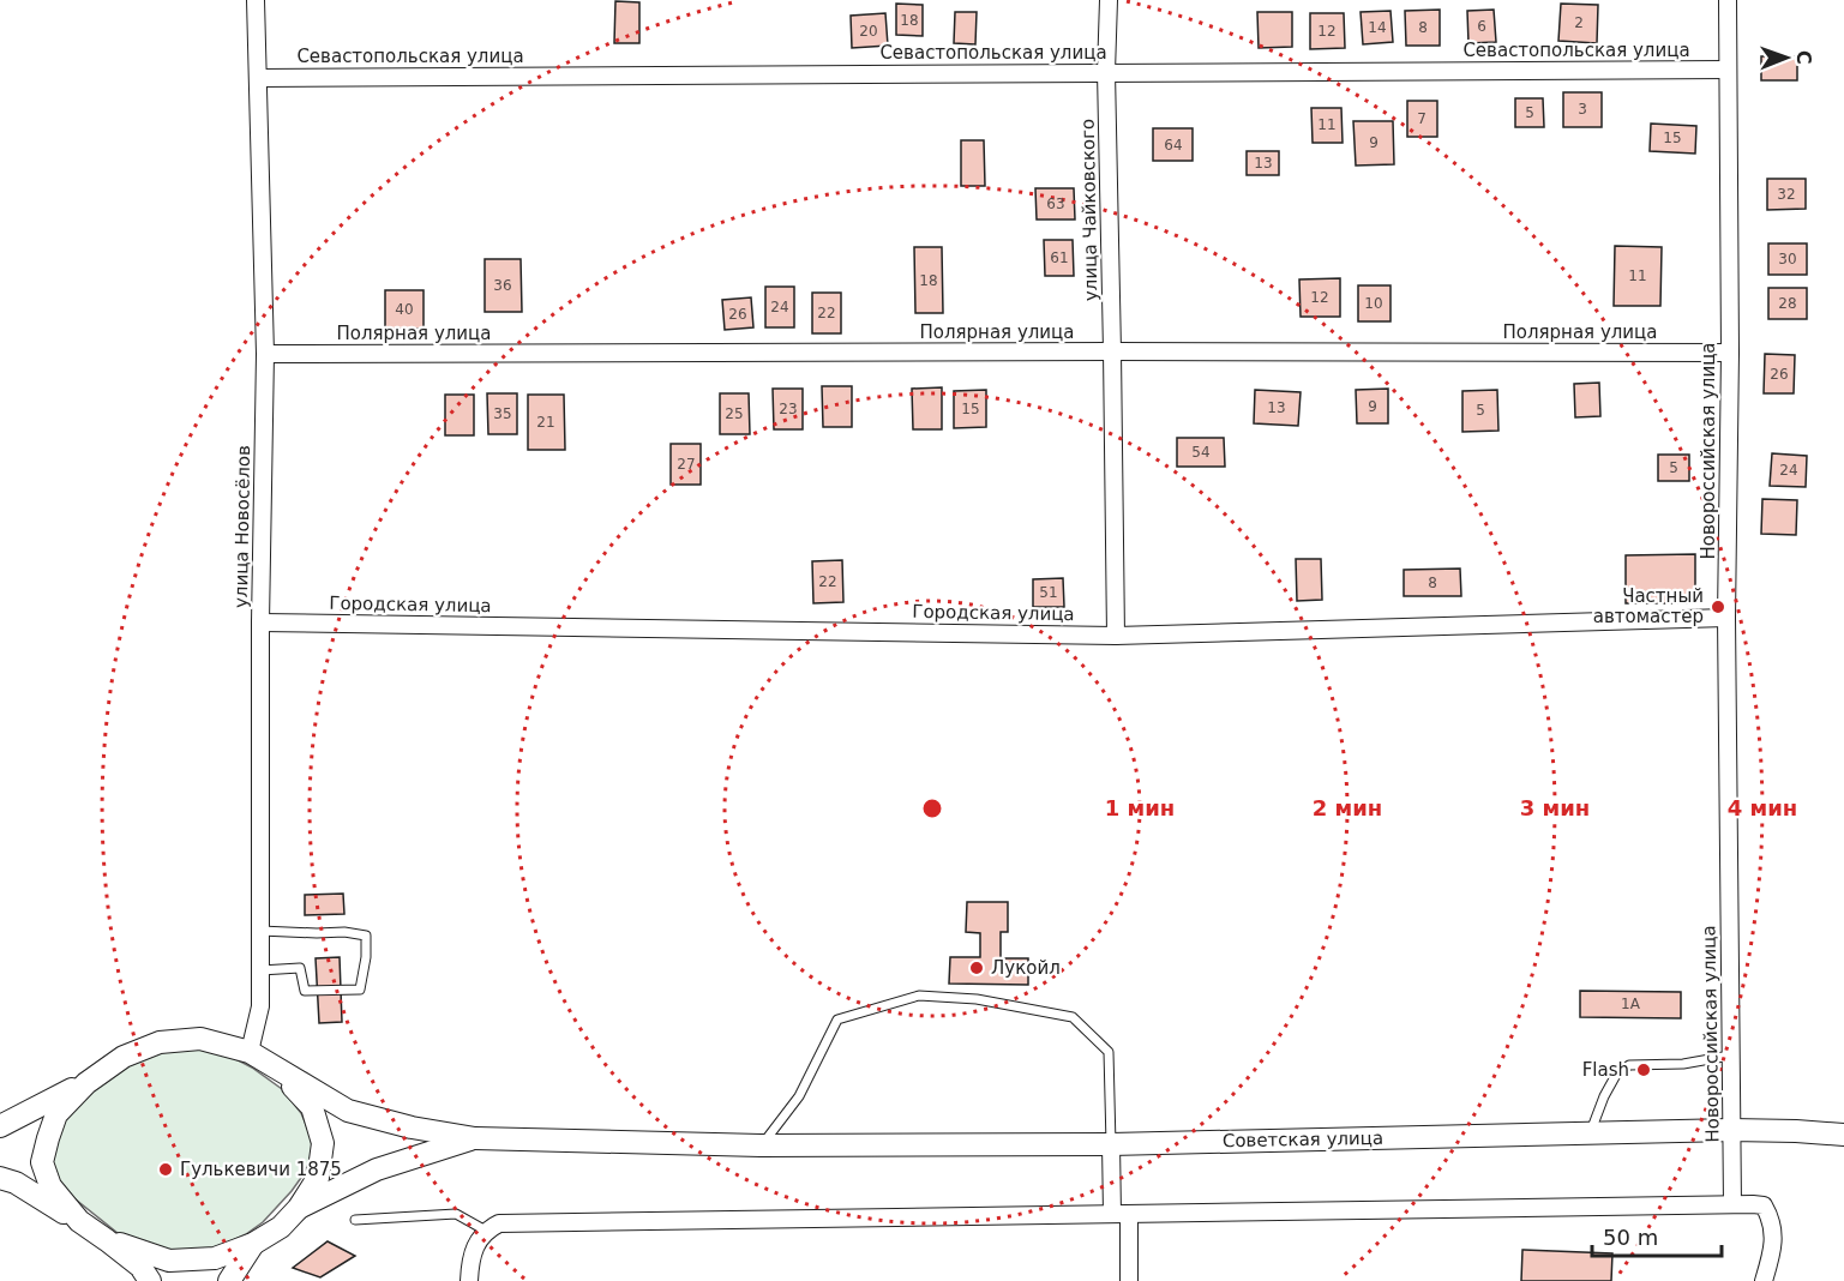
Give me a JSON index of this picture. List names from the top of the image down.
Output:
{
  "streets": {
    "main road": ["Советская улица"],
    "street": [
      "Севастопольская улица",
      "улица Чайковского",
      "Полярная улица",
      "Новороссийская улица",
      "улица Новосёлов",
      "Городская улица"
    ]
  },
  "crossings": [
    ["Севастопольская улица", "улица Чайковского"],
    ["Севастопольская улица", "Новороссийская улица"],
    ["Севастопольская улица", "улица Новосёлов"],
    ["улица Чайковского", "Полярная улица"],
    ["улица Чайковского", "Городская улица"],
    ["Полярная улица", "Новороссийская улица"],
    ["Полярная улица", "улица Новосёлов"],
    ["Новороссийская улица", "Городская улица"],
    ["Новороссийская улица", "Советская улица"],
    ["улица Новосёлов", "Городская улица"]
  ],
  "places": [
    "Частный автомастер",
    "Лукойл",
    "Flash",
    "Гулькевичи 1875"
  ],
  "house_numbers": [
    "18",
    "2",
    "6",
    "14",
    "8",
    "20",
    "12",
    "3",
    "5",
    "7",
    "11",
    "15",
    "9",
    "64",
    "13",
    "32",
    "63",
    "61",
    "30",
    "11",
    "18",
    "36",
    "12",
    "10",
    "28",
    "24",
    "40",
    "22",
    "26",
    "26",
    "9",
    "13",
    "23",
    "15",
    "5",
    "35",
    "25",
    "21",
    "54",
    "27",
    "5",
    "24",
    "22",
    "8",
    "51",
    "1А"
  ],
  "scale_bar": "50 m",
  "north": "right",
  "rings": [
    "1 мин",
    "2 мин",
    "3 мин",
    "4 мин"
  ]
}
